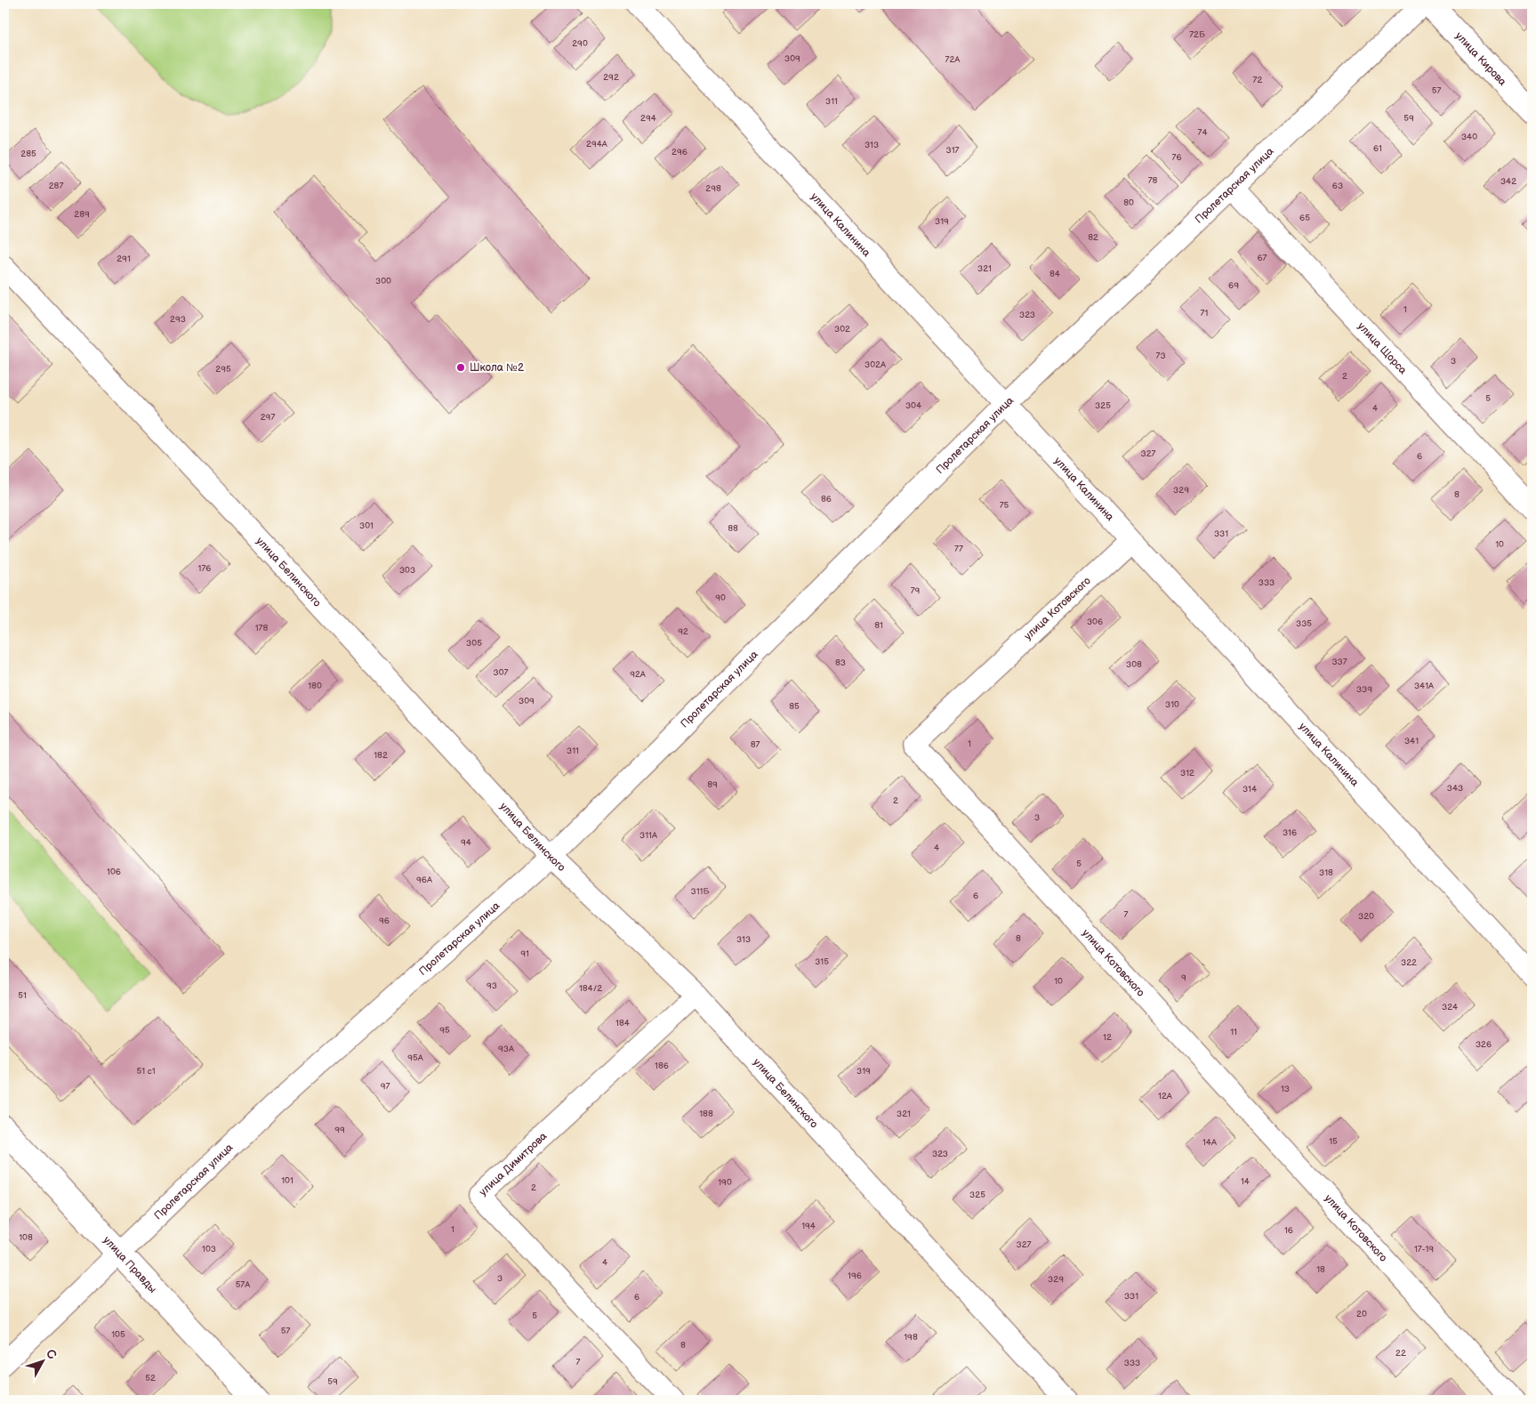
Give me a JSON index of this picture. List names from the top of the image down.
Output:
{
  "streets": {
    "street": [
      "улица Кирова",
      "Пролетарская улица",
      "улица Калинина",
      "улица Щорса",
      "улица Белинского",
      "улица Котовского",
      "улица Димитрова",
      "улица Правды"
    ]
  },
  "crossings": [
    ["Пролетарская улица", "улица Калинина"],
    ["Пролетарская улица", "улица Щорса"],
    ["Пролетарская улица", "улица Белинского"],
    ["Пролетарская улица", "улица Правды"],
    ["улица Калинина", "улица Котовского"],
    ["улица Белинского", "улица Димитрова"]
  ],
  "places": ["Школа №2"],
  "house_numbers": [
    "72Б",
    "290",
    "309",
    "72А",
    "292",
    "72",
    "57",
    "311",
    "294",
    "59",
    "74",
    "340",
    "294А",
    "313",
    "61",
    "317",
    "296",
    "285",
    "76",
    "78",
    "342",
    "287",
    "63",
    "298",
    "80",
    "289",
    "65",
    "319",
    "82",
    "67",
    "291",
    "321",
    "84",
    "300",
    "69",
    "1",
    "71",
    "323",
    "293",
    "302",
    "73",
    "3",
    "302А",
    "295",
    "2",
    "5",
    "304",
    "325",
    "4",
    "297",
    "327",
    "6",
    "329",
    "8",
    "86",
    "75",
    "301",
    "88",
    "331",
    "10",
    "77",
    "176",
    "303",
    "333",
    "79",
    "90",
    "306",
    "335",
    "81",
    "178",
    "92",
    "305",
    "337",
    "83",
    "308",
    "307",
    "92А",
    "180",
    "341А",
    "339",
    "309",
    "310",
    "85",
    "341",
    "1",
    "87",
    "311",
    "182",
    "312",
    "89",
    "343",
    "314",
    "2",
    "3",
    "316",
    "311А",
    "94",
    "4",
    "5",
    "106",
    "318",
    "96А",
    "311Б",
    "6",
    "7",
    "320",
    "96",
    "8",
    "313",
    "91",
    "315",
    "322",
    "9",
    "10",
    "93",
    "184/2",
    "51",
    "324",
    "184",
    "95",
    "11",
    "12",
    "326",
    "93А",
    "95А",
    "186",
    "51 с1",
    "319",
    "97",
    "13",
    "12А",
    "188",
    "321",
    "99",
    "15",
    "14А",
    "323",
    "101",
    "14",
    "190",
    "2",
    "325",
    "194",
    "1",
    "16",
    "108",
    "327",
    "103",
    "17-19",
    "4",
    "18",
    "196",
    "3",
    "329",
    "57А",
    "331",
    "6",
    "20",
    "5",
    "57",
    "105",
    "198",
    "8",
    "22",
    "7",
    "333",
    "52",
    "59"
  ],
  "north": "top right"
}
